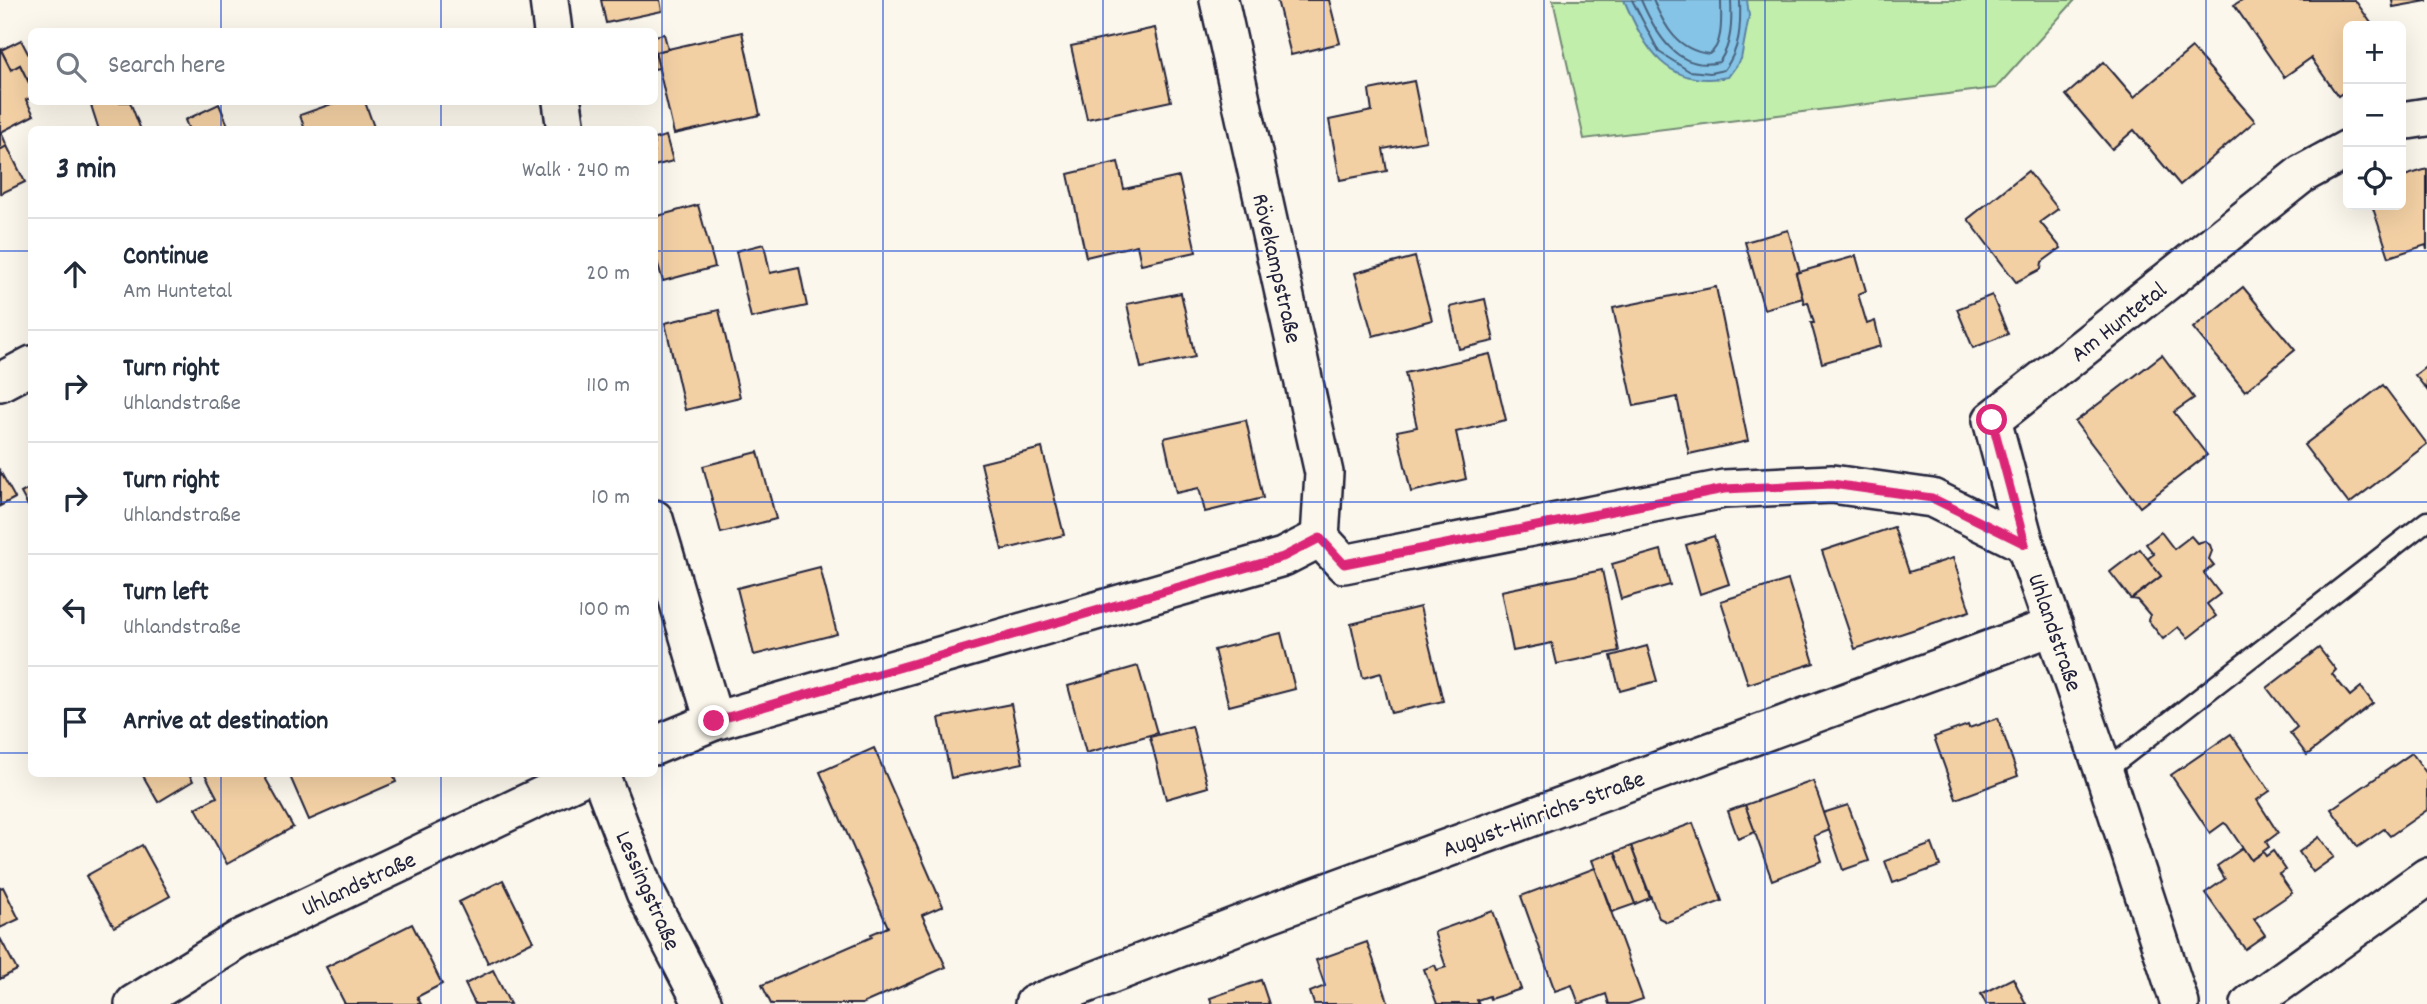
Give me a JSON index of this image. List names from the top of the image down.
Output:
{
  "streets": {
    "street": [
      "Rövekampstraße",
      "Am Huntetal",
      "Uhlandstraße",
      "August-Hinrichs-Straße",
      "Lessingstraße"
    ]
  },
  "crossings": [
    ["Rövekampstraße", "Uhlandstraße"],
    ["Am Huntetal", "Uhlandstraße"],
    ["Uhlandstraße", "August-Hinrichs-Straße"]
  ],
  "page": {
    "map_buttons": ["+", "−"],
    "search": "Search here",
    "heading": ["3 min", "Walk · 240 m"],
    "list": [
      ["Continue", "Am Huntetal", "20 m"],
      ["Turn right", "Uhlandstraße", "110 m"],
      ["Turn right", "Uhlandstraße", "10 m"],
      ["Turn left", "Uhlandstraße", "100 m"],
      "Arrive at destination"
    ]
  }
}
